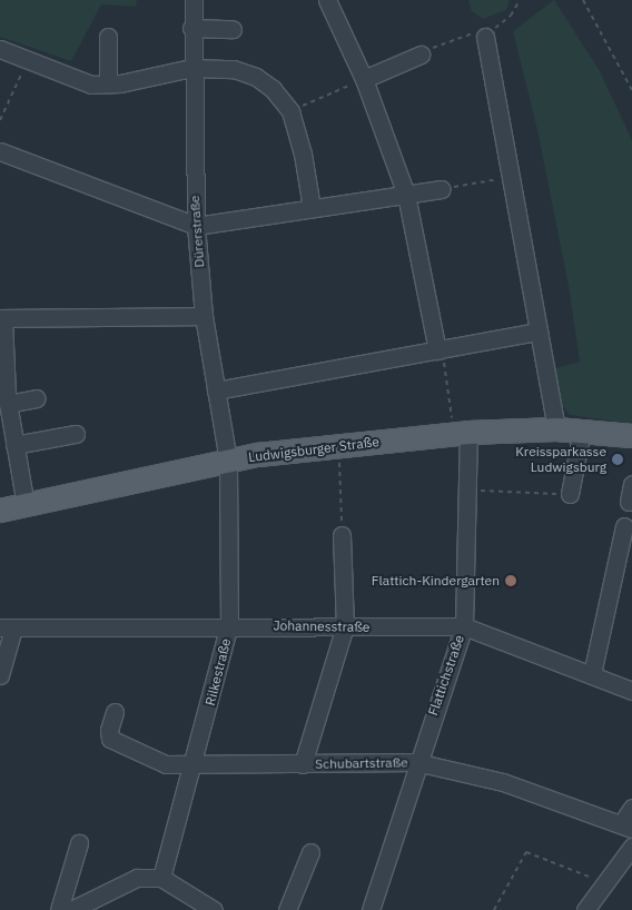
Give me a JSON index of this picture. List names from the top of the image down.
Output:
{
  "streets": {
    "main road": ["Ludwigsburger Straße"],
    "street": [
      "Dürerstraße",
      "Johannesstraße",
      "Rilkestraße",
      "Flattichstraße",
      "Schubartstraße"
    ]
  },
  "crossings": [
    ["Dürerstraße", "Ludwigsburger Straße"],
    ["Dürerstraße", "Rilkestraße"],
    ["Ludwigsburger Straße", "Rilkestraße"],
    ["Ludwigsburger Straße", "Flattichstraße"],
    ["Johannesstraße", "Rilkestraße"],
    ["Johannesstraße", "Flattichstraße"],
    ["Rilkestraße", "Schubartstraße"],
    ["Flattichstraße", "Schubartstraße"]
  ],
  "places": ["Kreissparkasse Ludwigsburg", "Flattich-Kindergarten"]
}
